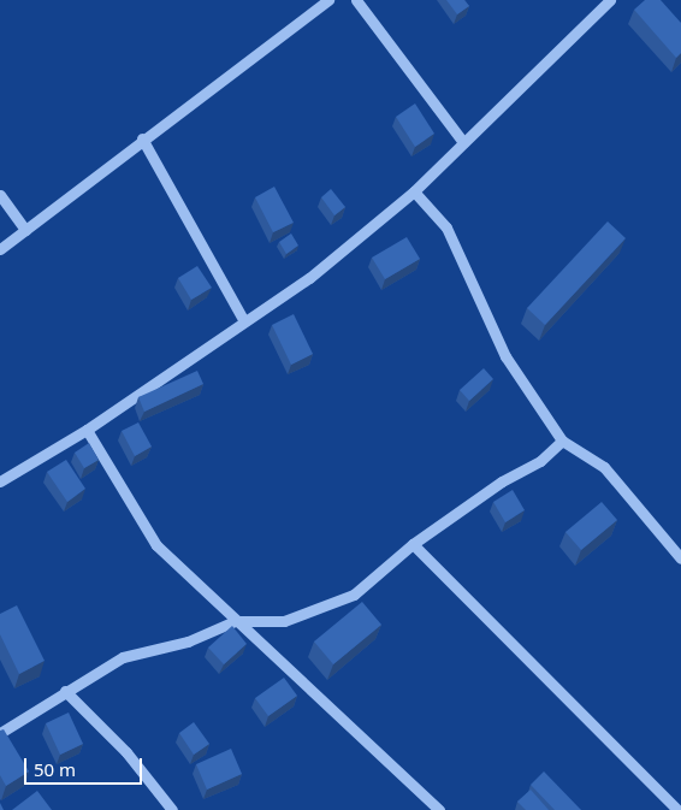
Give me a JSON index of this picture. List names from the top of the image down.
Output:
{
  "scale_bar": "50 m"
}
